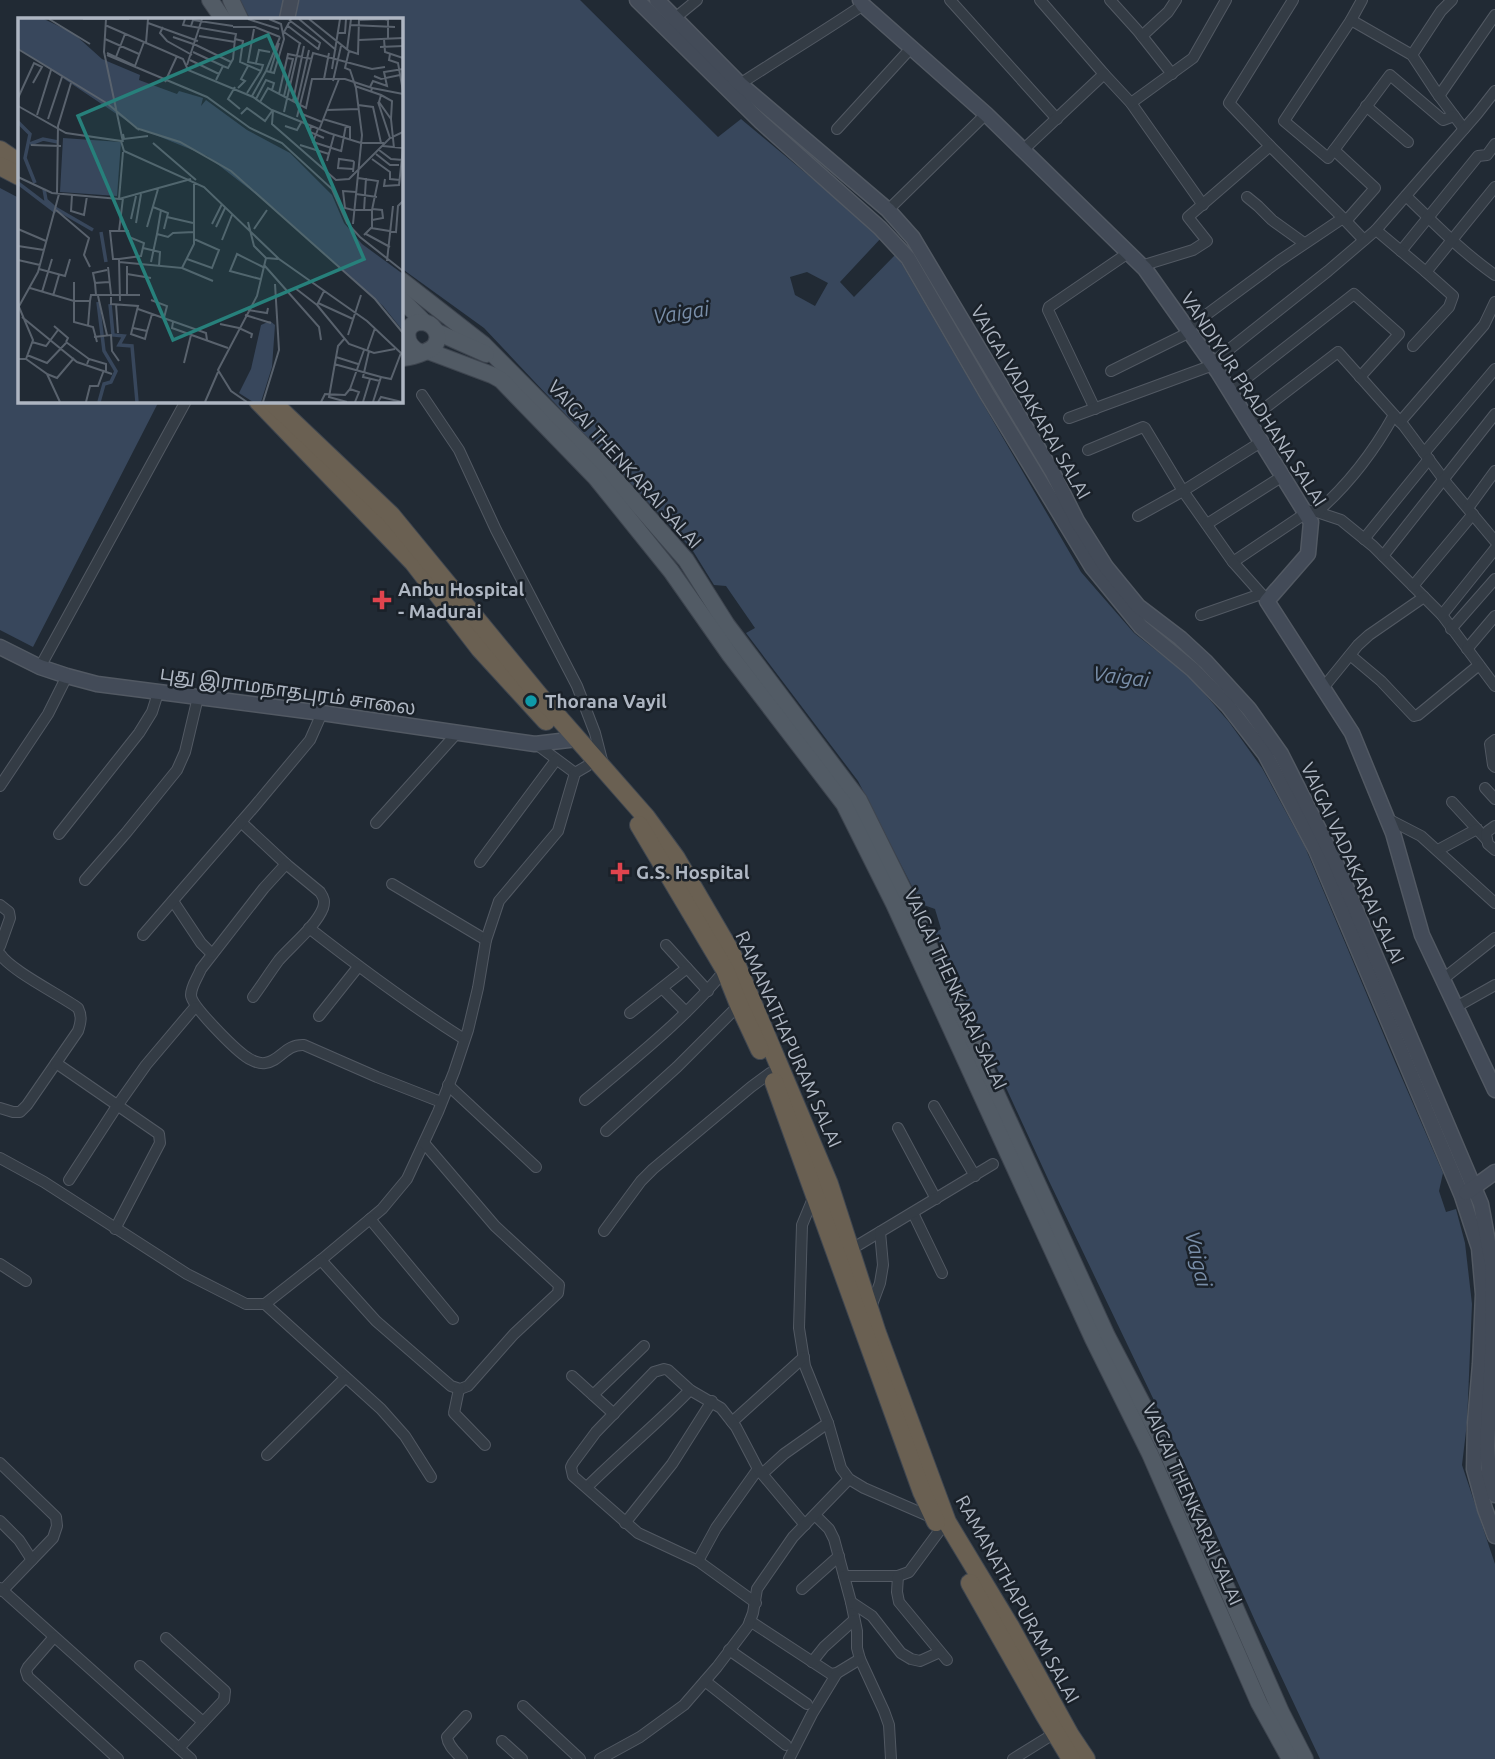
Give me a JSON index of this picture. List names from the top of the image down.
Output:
{
  "streets": {
    "highway": ["RAMANATHAPURAM SALAI"],
    "main road": ["VAIGAI THENKARAI SALAI"],
    "street": ["VANDIYUR PRADHANA SALAI", "VAIGAI VADAKARAI SALAI", "புது இராமநாதபுரம் சாலை"]
  },
  "crossings": [
    ["புது இராமநாதபுரம் சாலை", "RAMANATHAPURAM SALAI"]
  ],
  "water": ["Vaigai"],
  "places": {
    "health": ["Anbu Hospital - Madurai", "G.S. Hospital"],
    "other": ["Thorana Vayil"]
  }
}
